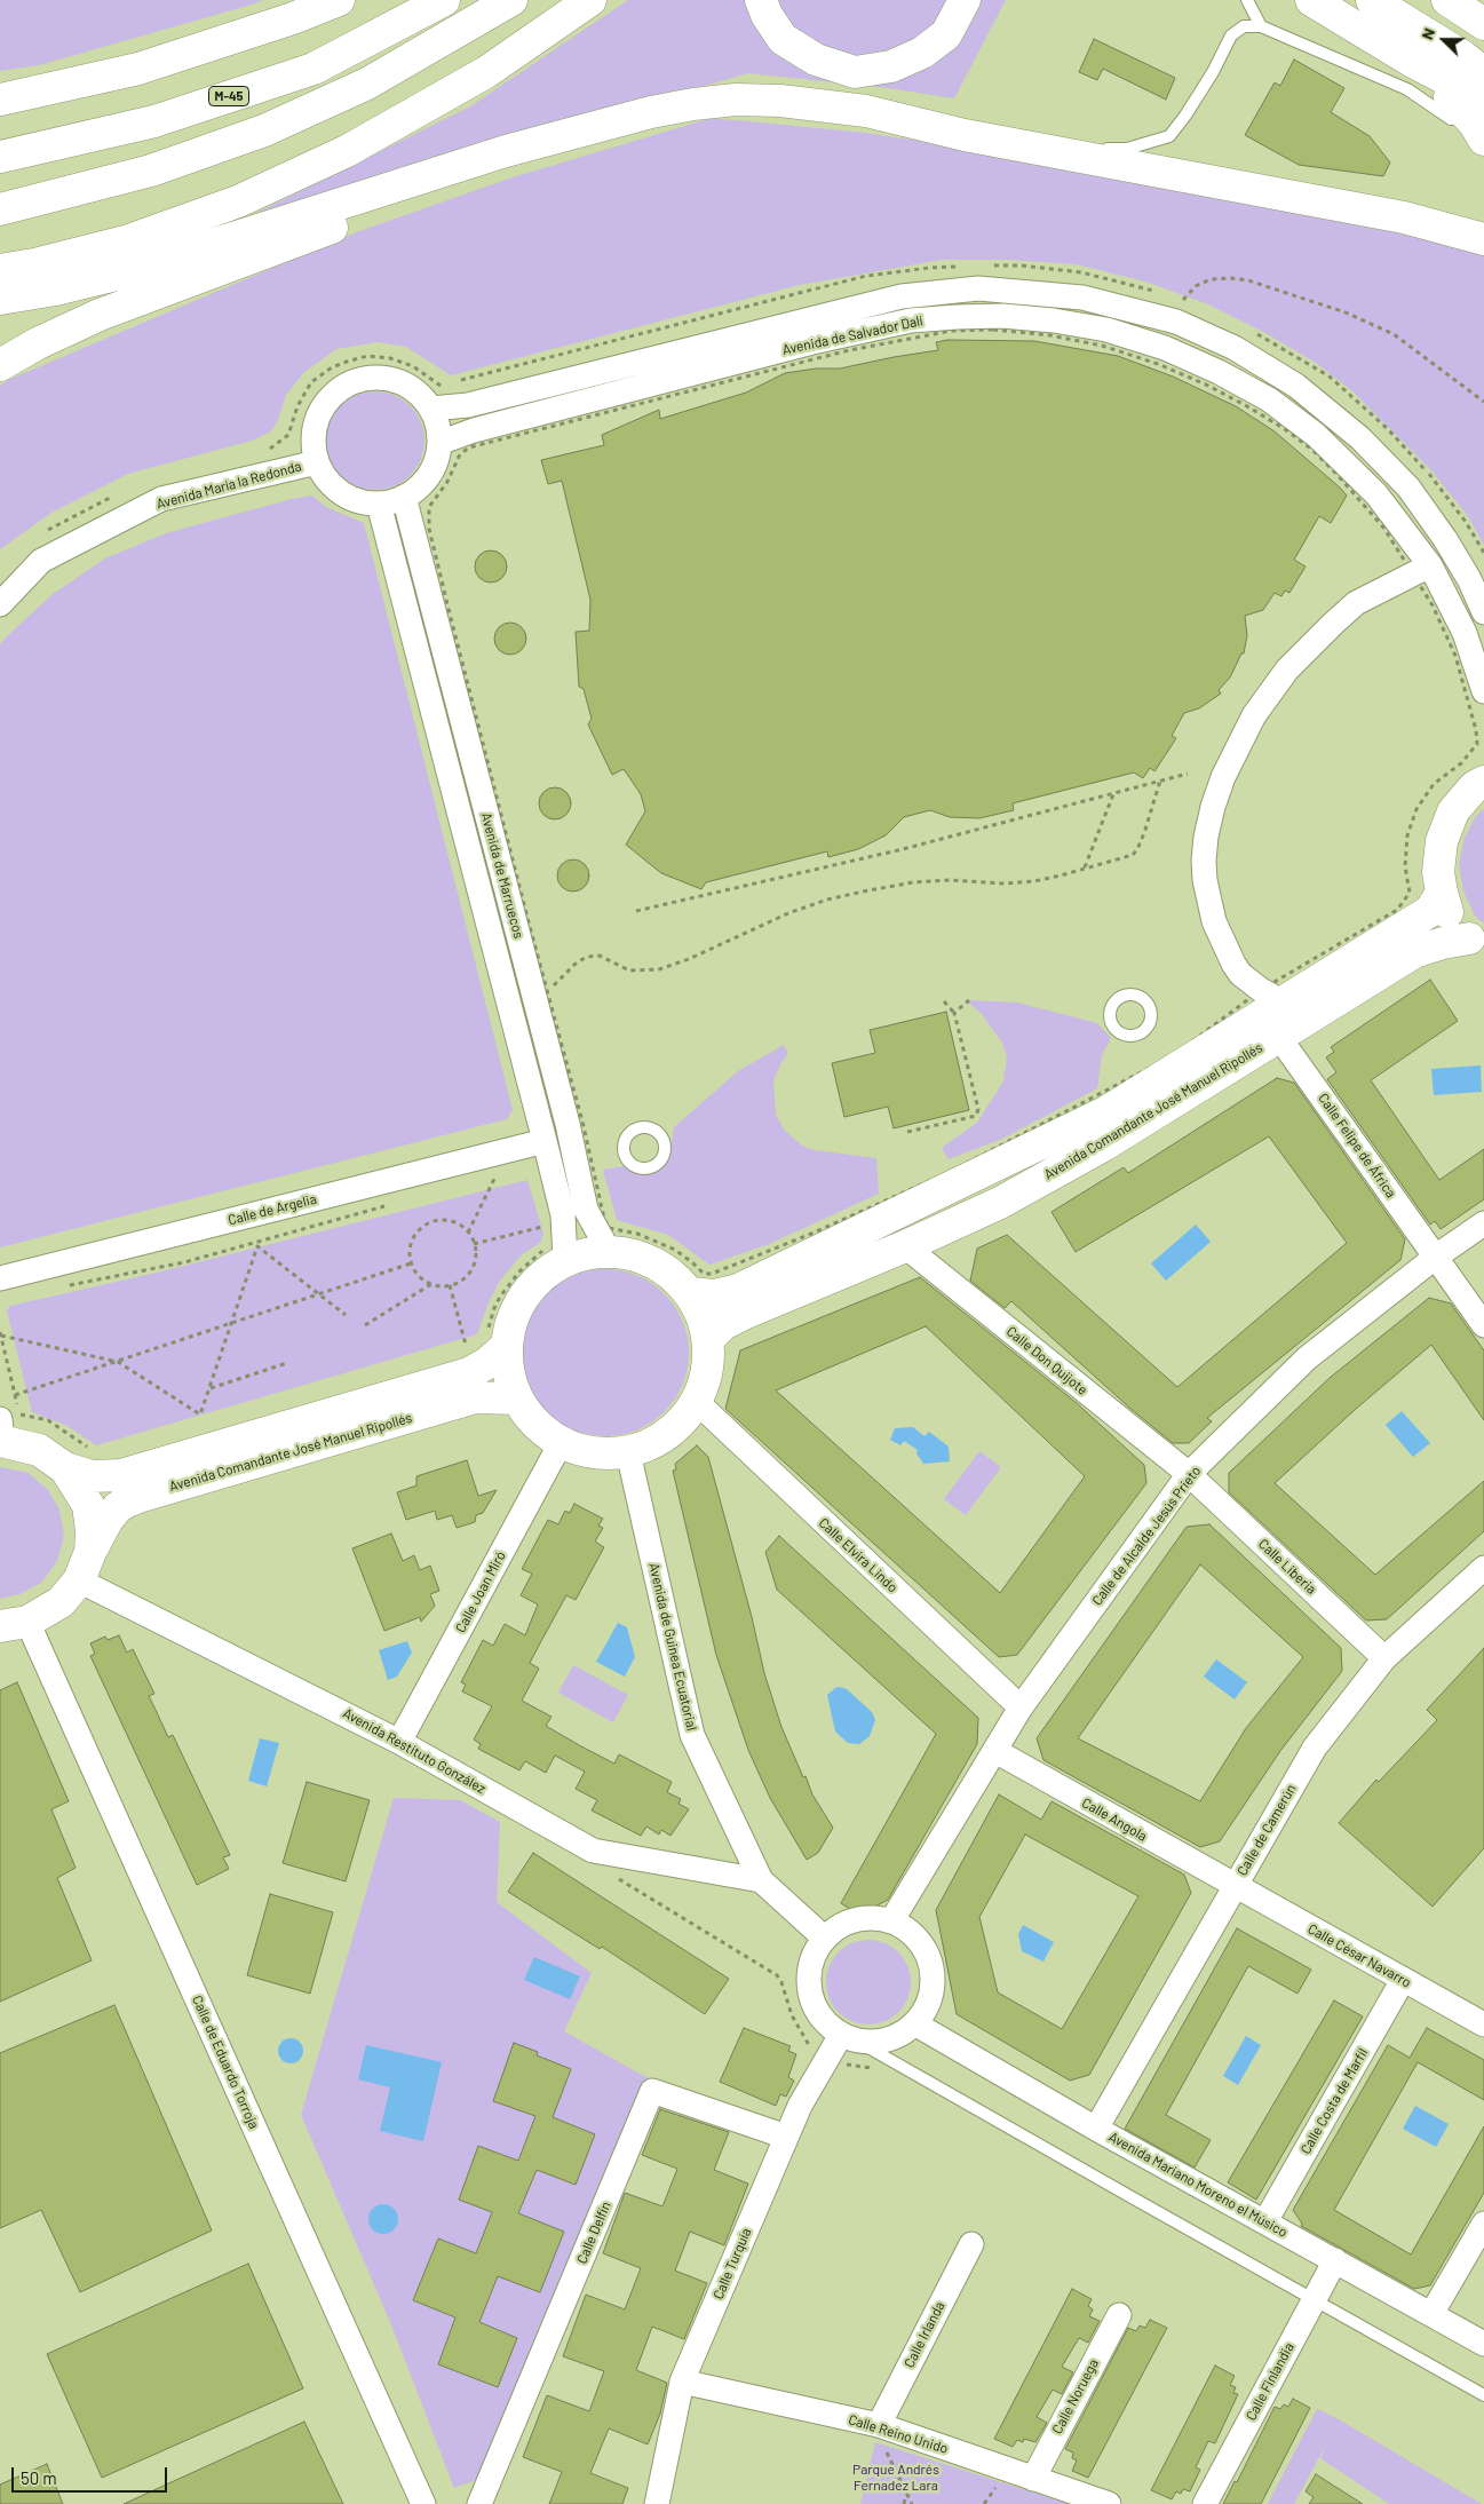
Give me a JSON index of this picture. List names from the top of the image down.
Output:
{
  "streets": {
    "main road": ["M-45", "Avenida Comandante José Manuel Ripollés"],
    "street": [
      "Avenida de Salvador Dalí",
      "Avenida María la Redonda",
      "Avenida de Marruecos",
      "Calle Felipe de África",
      "Calle de Argelia",
      "Calle Don Quijote",
      "Calle de Alcalde Jesús Prieto",
      "Calle Elvira Lindo",
      "Calle Liberia",
      "Calle Joan Miró",
      "Avenida de Guinea Ecuatorial",
      "Avenida Restituto González",
      "Calle Angola",
      "Calle de Camerún",
      "Calle César Navarro",
      "Calle de Eduardo Torroja",
      "Calle Costa de Marfíl",
      "Avenida Mariano Moreno el Músico",
      "Calle Delfín",
      "Calle Turquía",
      "Calle Irlanda",
      "Calle Finlandia",
      "Calle Noruega",
      "Calle Reino Unido"
    ]
  },
  "crossings": [
    ["Avenida de Salvador Dalí", "Avenida María la Redonda"],
    ["Avenida de Salvador Dalí", "Avenida de Marruecos"],
    ["Avenida María la Redonda", "Avenida de Marruecos"],
    ["Avenida de Marruecos", "Calle de Argelia"],
    ["Avenida Comandante José Manuel Ripollés", "Calle Felipe de África"],
    ["Avenida Comandante José Manuel Ripollés", "Calle Don Quijote"],
    ["Avenida Comandante José Manuel Ripollés", "Avenida Restituto González"],
    ["Avenida Comandante José Manuel Ripollés", "Calle de Eduardo Torroja"],
    ["Calle Felipe de África", "Calle de Alcalde Jesús Prieto"],
    ["Calle Don Quijote", "Calle de Alcalde Jesús Prieto"],
    ["Calle Don Quijote", "Calle Liberia"],
    ["Calle de Alcalde Jesús Prieto", "Calle Elvira Lindo"],
    ["Calle de Alcalde Jesús Prieto", "Calle Liberia"],
    ["Calle de Alcalde Jesús Prieto", "Avenida de Guinea Ecuatorial"],
    ["Calle de Alcalde Jesús Prieto", "Calle Angola"],
    ["Calle de Alcalde Jesús Prieto", "Avenida Mariano Moreno el Músico"],
    ["Calle de Alcalde Jesús Prieto", "Calle Turquía"],
    ["Calle Liberia", "Calle de Camerún"],
    ["Calle Joan Miró", "Avenida Restituto González"],
    ["Avenida de Guinea Ecuatorial", "Avenida Restituto González"],
    ["Avenida de Guinea Ecuatorial", "Avenida Mariano Moreno el Músico"],
    ["Avenida de Guinea Ecuatorial", "Calle Turquía"],
    ["Calle Angola", "Calle de Camerún"],
    ["Calle Angola", "Calle César Navarro"],
    ["Calle de Camerún", "Calle César Navarro"],
    ["Calle de Camerún", "Avenida Mariano Moreno el Músico"],
    ["Calle César Navarro", "Calle Costa de Marfíl"],
    ["Calle Costa de Marfíl", "Avenida Mariano Moreno el Músico"],
    ["Avenida Mariano Moreno el Músico", "Calle Turquía"],
    ["Avenida Mariano Moreno el Músico", "Calle Finlandia"],
    ["Calle Delfín", "Calle Turquía"],
    ["Calle Turquía", "Calle Reino Unido"],
    ["Calle Irlanda", "Calle Reino Unido"],
    ["Calle Noruega", "Calle Reino Unido"]
  ],
  "parks": ["Parque Andrés Fernadez Lara"],
  "scale_bar": "50 m",
  "north": "left"
}
